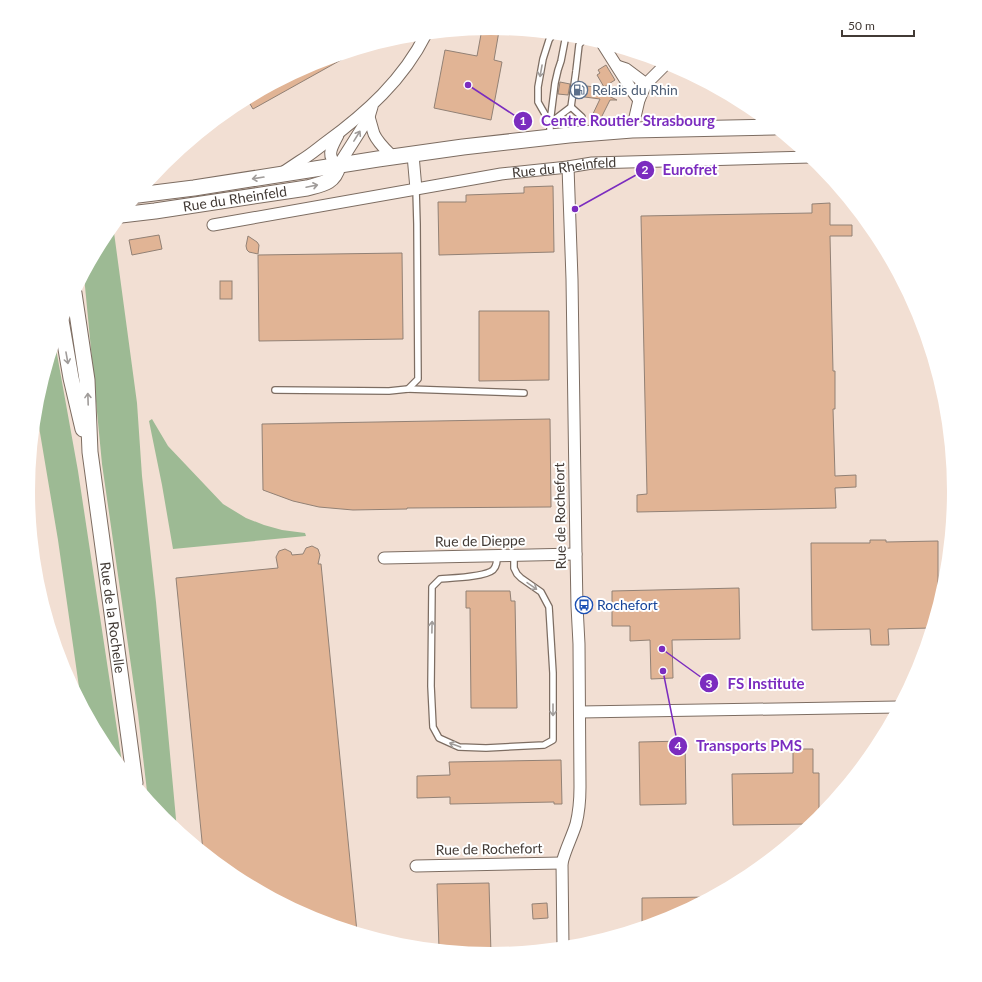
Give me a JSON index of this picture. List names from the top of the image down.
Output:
{
  "streets": {
    "street": [
      "Rue du Rheinfeld",
      "Rue de Rochefort",
      "Rue de Dieppe",
      "Rue de la Rochelle"
    ]
  },
  "crossings": [
    ["Rue du Rheinfeld", "Rue de Rochefort"],
    ["Rue de Rochefort", "Rue de Dieppe"]
  ],
  "places": {
    "other": [
      "Centre Routier Strasbourg",
      "Eurofret",
      "FS Institute",
      "Transports PMS"
    ],
    "fuel station": ["Relais du Rhin"],
    "bus stop": ["Rochefort"]
  },
  "scale_bar": "50 m"
}
